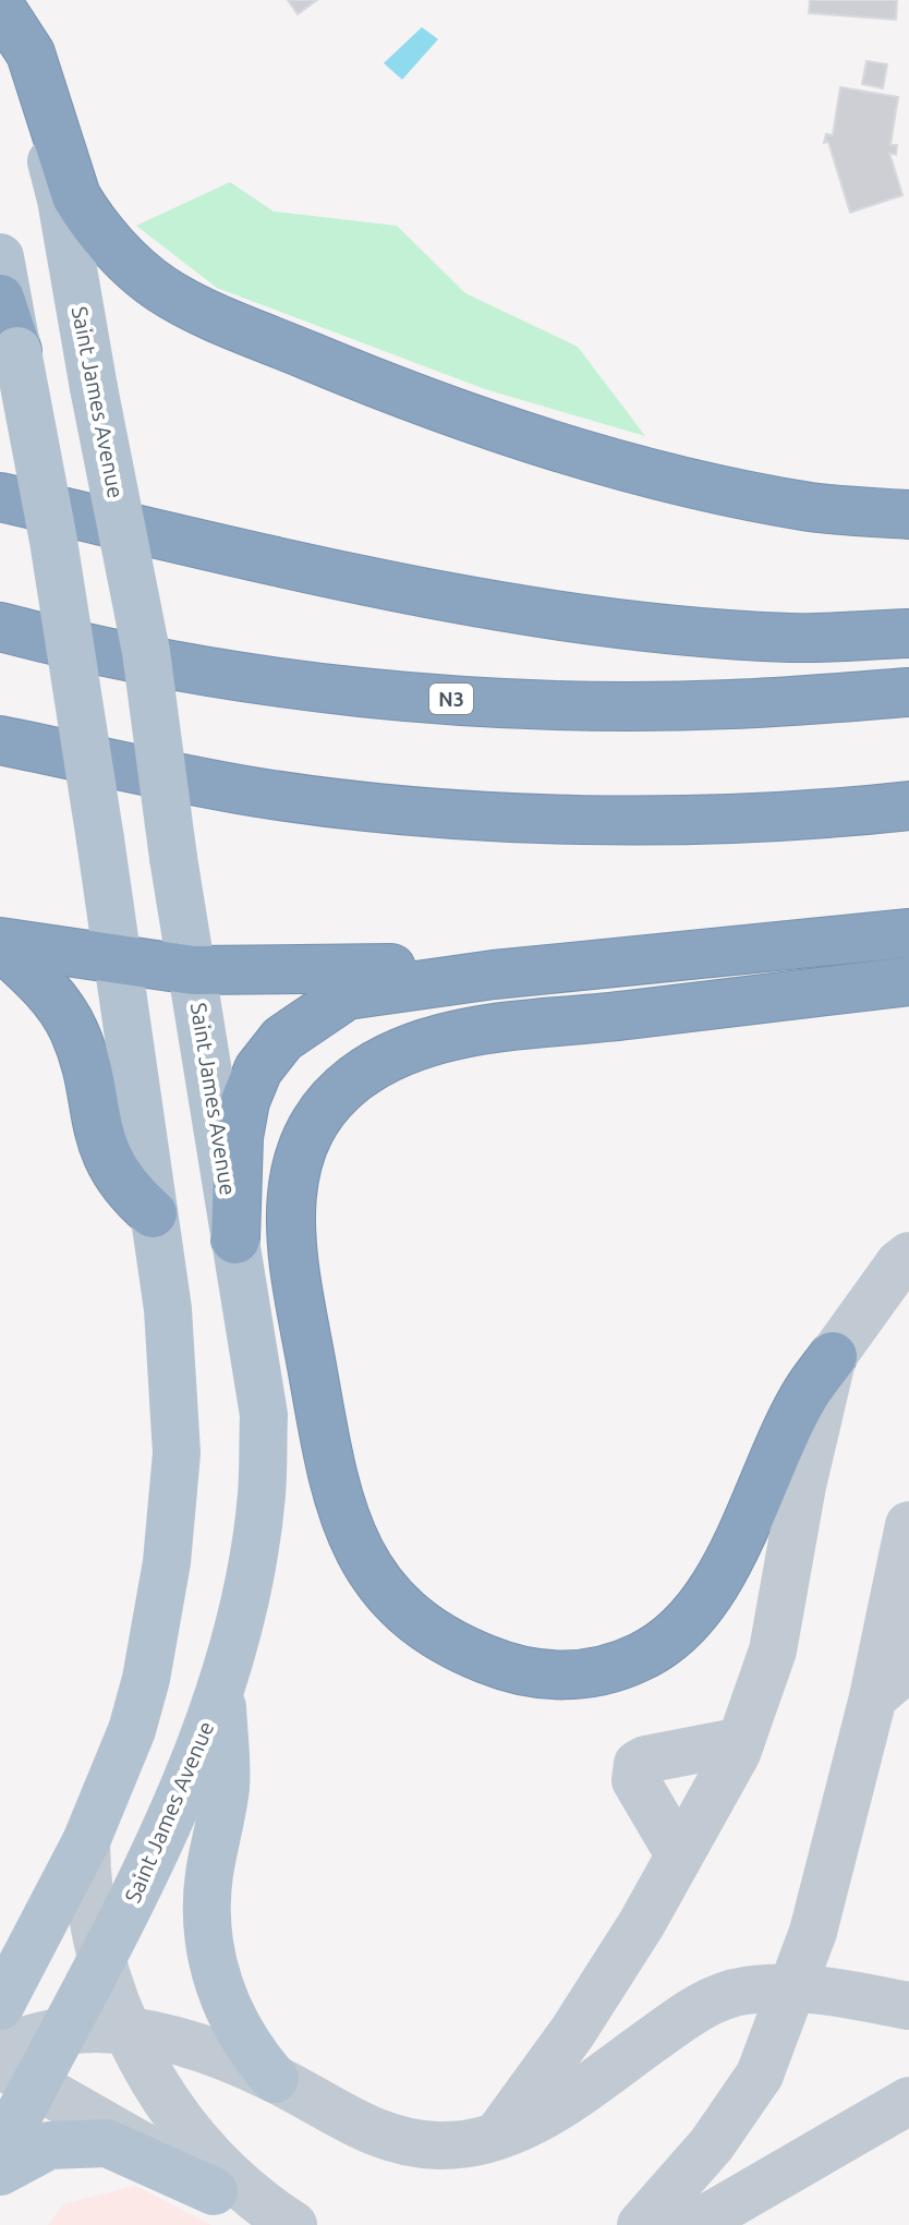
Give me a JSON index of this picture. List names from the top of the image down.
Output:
{
  "streets": {
    "highway": ["N3"],
    "main road": ["Saint James Avenue"]
  }
}
